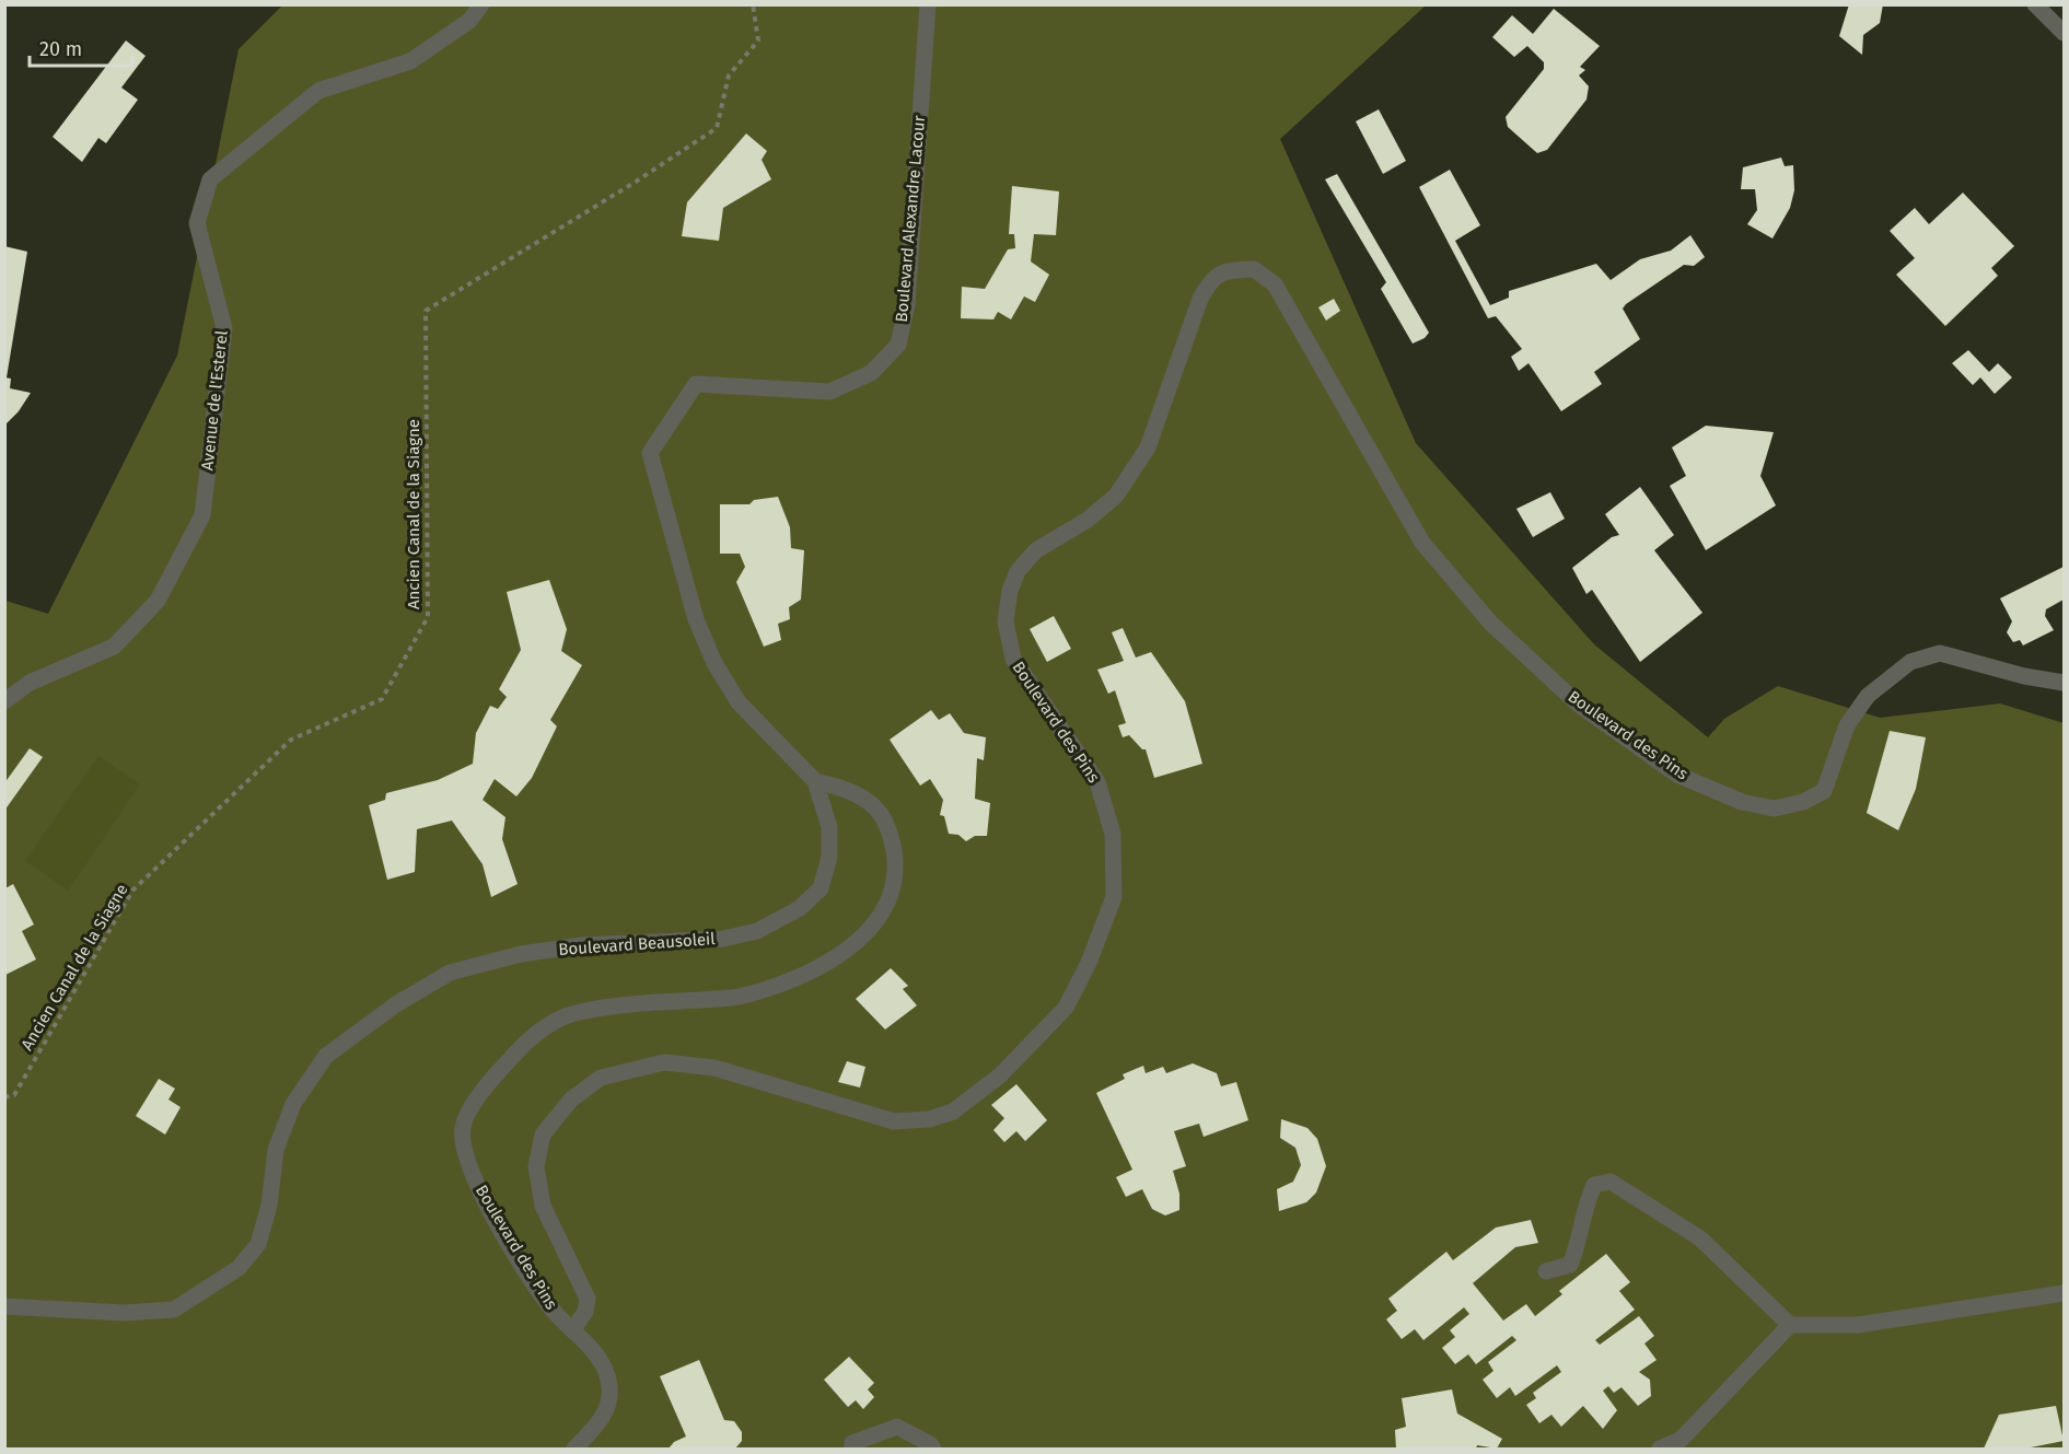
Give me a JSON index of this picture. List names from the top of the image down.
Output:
{
  "streets": {
    "street": [
      "Boulevard Alexandre Lacour",
      "Avenue de l'Esterel",
      "Boulevard des Pins",
      "Boulevard Beausoleil"
    ],
    "path": ["Ancien Canal de la Siagne"]
  },
  "crossings": [
    ["Boulevard Alexandre Lacour", "Boulevard des Pins"],
    ["Boulevard Alexandre Lacour", "Boulevard Beausoleil"],
    ["Boulevard des Pins", "Boulevard Beausoleil"]
  ],
  "scale_bar": "20 m"
}
